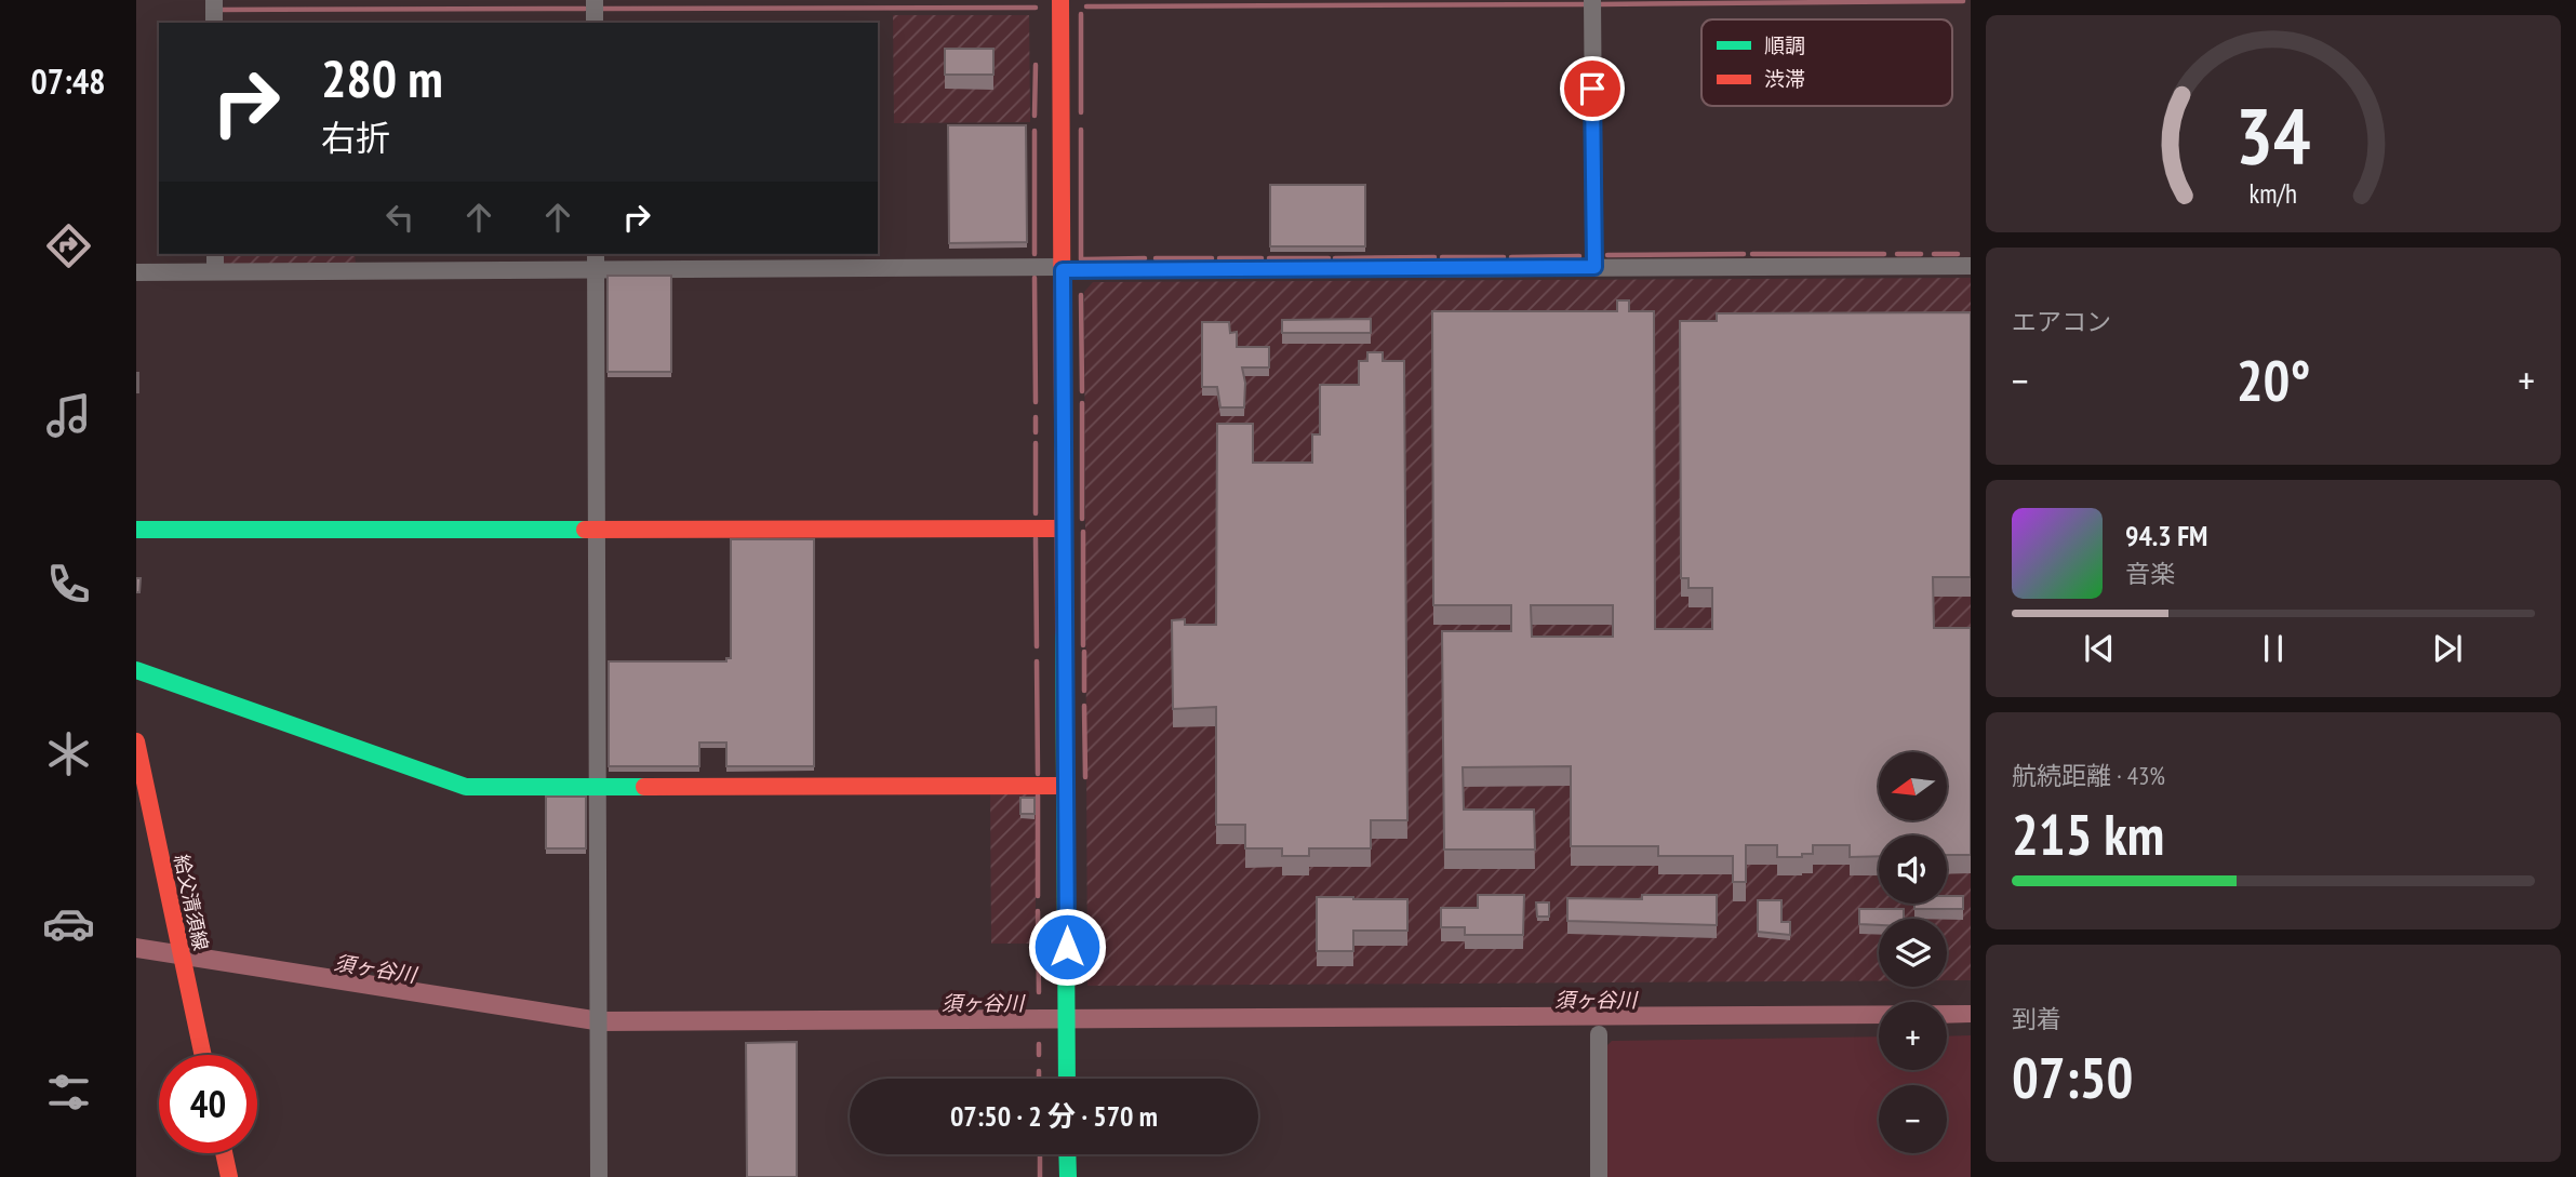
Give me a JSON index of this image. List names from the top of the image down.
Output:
{
  "streets": {
    "street": ["給父清須線"]
  },
  "water": ["須ヶ谷川"],
  "legend": ["順調", "渋滞"],
  "north": "left",
  "page": {
    "tabs": "07:48",
    "turn": ["280 m", "右折"],
    "tile": [
      "エアコン",
      ["航続距離 · 43%", "215 km"],
      ["到着", "07:50"]
    ],
    "heat": ["−", "20°", "+"],
    "song": ["94.3 FM", "音楽"],
    "map_buttons": ["+", "−"],
    "limit": "40",
    "trip": "07:50 · 2 分 · 570 m",
    "gauge": ["34", "km/h"]
  }
}
